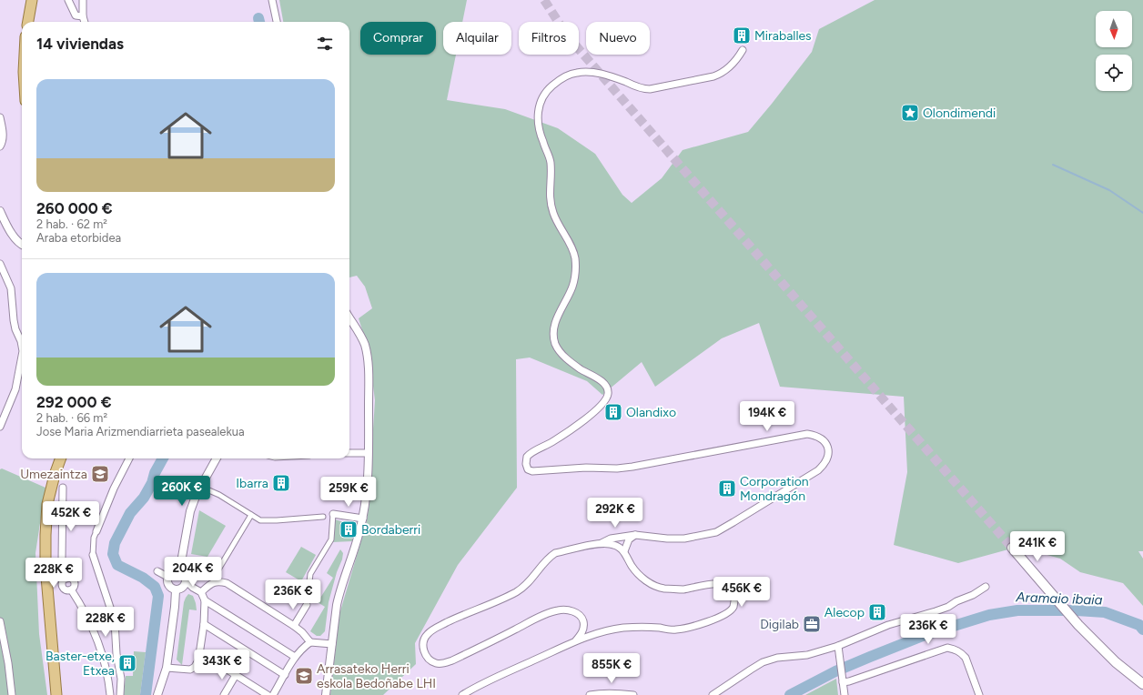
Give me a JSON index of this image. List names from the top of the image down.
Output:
{
  "water": ["Aramaio ibaia"],
  "places": {
    "building": [
      "Miraballes",
      "Olandixo",
      "Ibarra",
      "Corporation Mondragón",
      "Bordaberri",
      "Alecop",
      "Baster-etxe, Etxea"
    ],
    "place": ["Olondimendi"],
    "school or university": ["Umezaintza", "Arrasateko Herri eskola Bedoñabe LHI"],
    "office": ["Digilab"]
  },
  "north": "bottom",
  "page": {
    "chip": [
      "Comprar",
      "Alquilar",
      "Filtros",
      "Nuevo"
    ],
    "heading": "14 viviendas",
    "list": [
      {
        "name": "260 000 €",
        "note": "2 hab. · 62 m² · Araba etorbidea"
      },
      {
        "name": "292 000 €",
        "note": "2 hab. · 66 m² · Jose Maria Arizmendiarrieta pasealekua"
      }
    ],
    "price": [
      "194K €",
      "260K €",
      "259K €",
      "292K €",
      "452K €",
      "241K €",
      "204K €",
      "228K €",
      "456K €",
      "236K €",
      "228K €",
      "236K €",
      "343K €",
      "855K €"
    ]
  }
}
